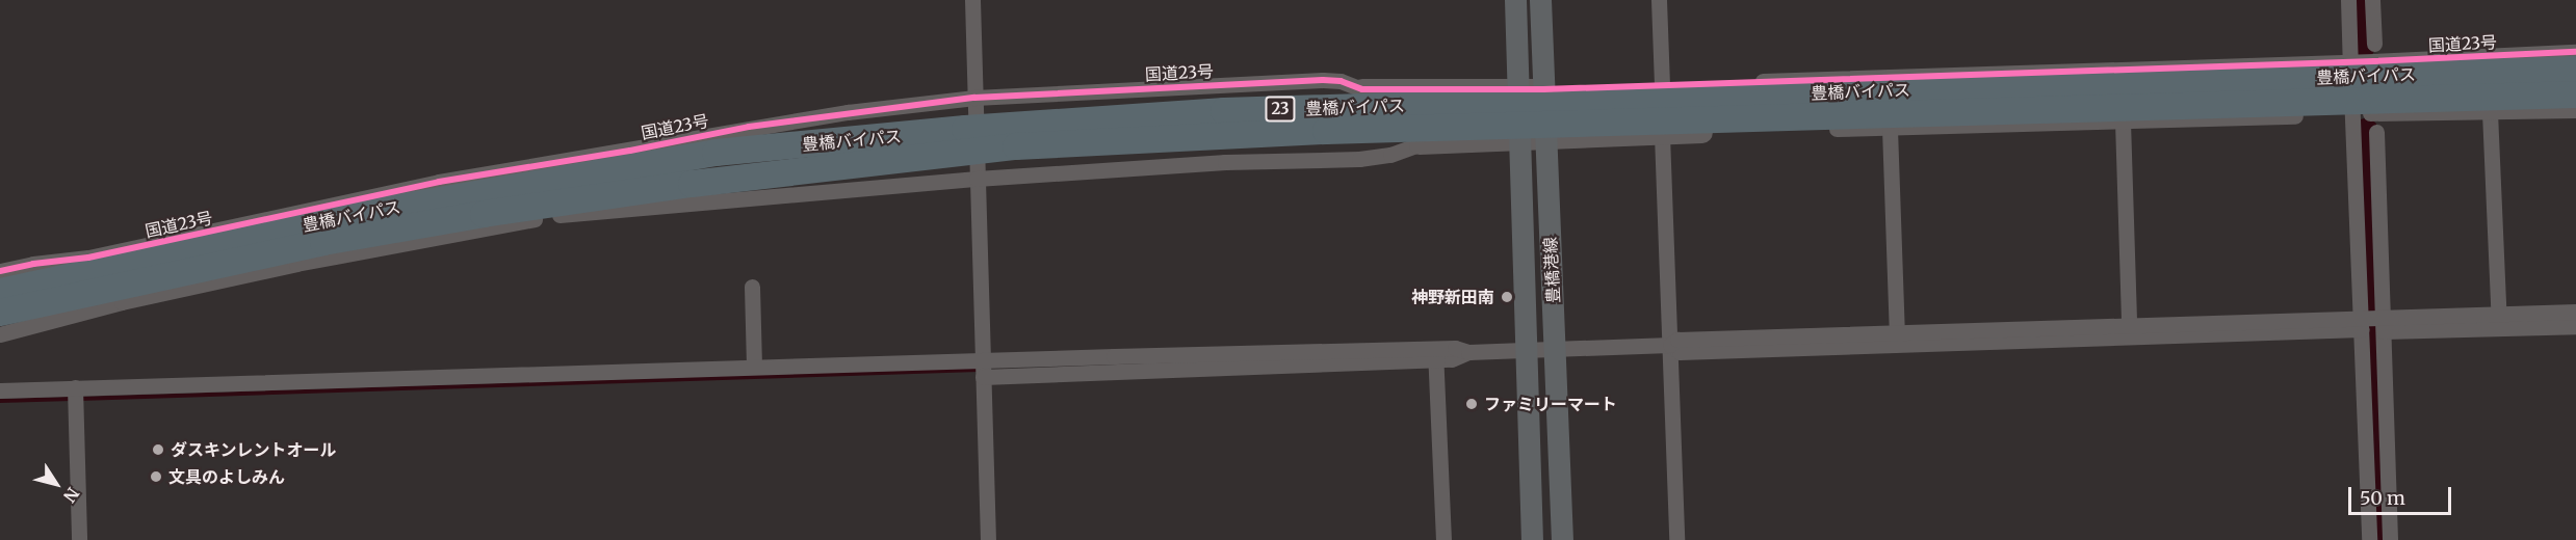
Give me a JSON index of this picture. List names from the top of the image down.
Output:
{
  "streets": {
    "highway": ["豊橋バイパス", "23"],
    "main road": ["豊橋港線"],
    "street": ["国道23号"]
  },
  "crossings": [
    ["国道23号", "23"],
    ["国道23号", "豊橋港線"],
    ["豊橋バイパス", "23"]
  ],
  "places": [
    "神野新田南",
    "ファミリーマート",
    "ダスキンレントオール",
    "文具のよしみん"
  ],
  "scale_bar": "50 m",
  "north": "bottom right"
}
